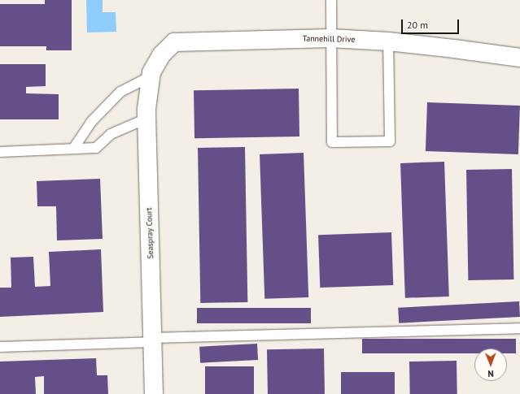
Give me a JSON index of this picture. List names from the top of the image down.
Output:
{
  "streets": {
    "street": ["Tannehill Drive", "Seaspray Court"]
  },
  "crossings": [
    ["Tannehill Drive", "Seaspray Court"]
  ],
  "scale_bar": "20 m",
  "north": "bottom"
}
